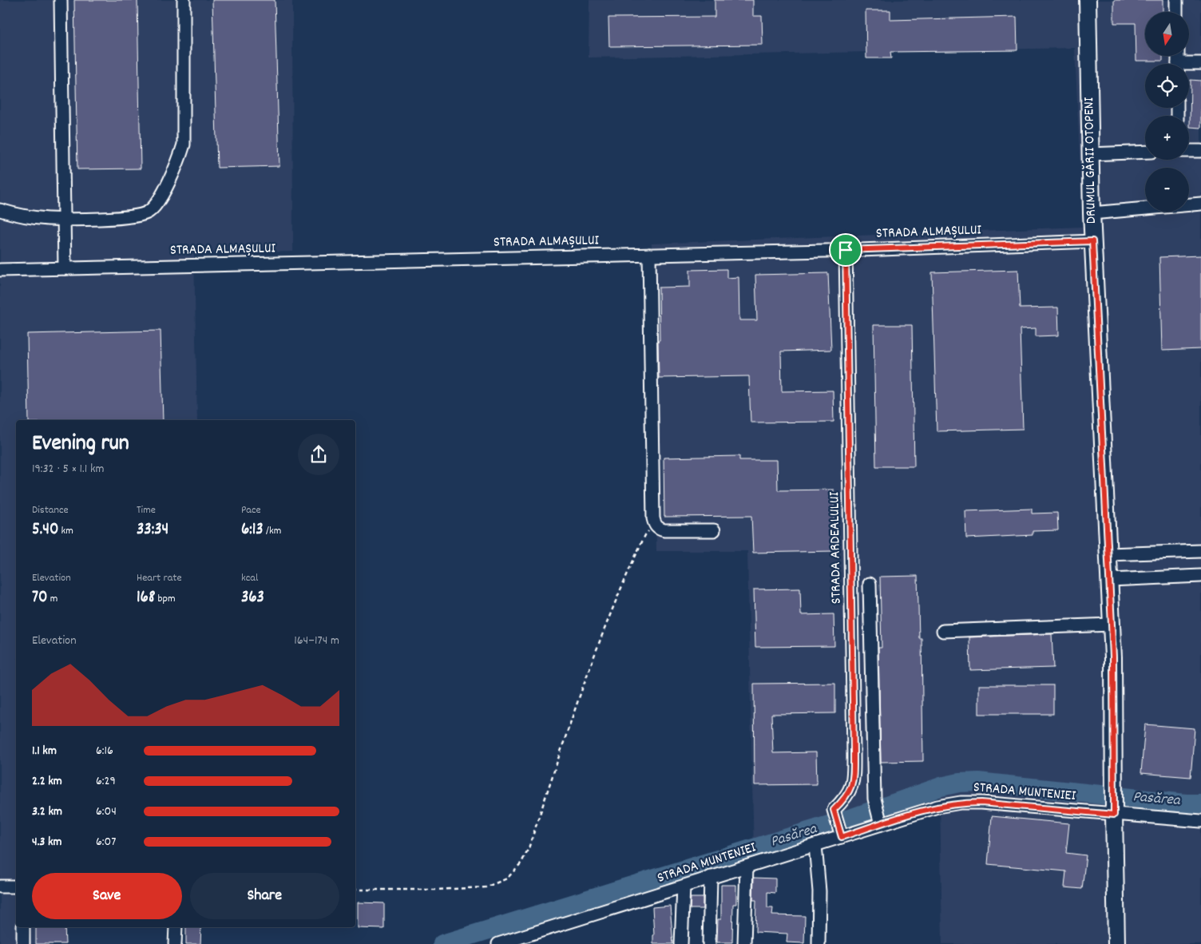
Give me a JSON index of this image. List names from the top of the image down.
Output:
{
  "streets": {
    "main road": ["DRUMUL GĂRII OTOPENI"],
    "street": ["STRADA ALMAȘULUI", "STRADA ARDEALULUI", "STRADA MUNTENIEI"]
  },
  "crossings": [
    ["DRUMUL GĂRII OTOPENI", "STRADA ALMAȘULUI"],
    ["DRUMUL GĂRII OTOPENI", "STRADA MUNTENIEI"],
    ["STRADA ALMAȘULUI", "STRADA ARDEALULUI"],
    ["STRADA ARDEALULUI", "STRADA MUNTENIEI"]
  ],
  "water": ["Pasărea"],
  "north": "bottom",
  "page": {
    "map_buttons": ["+", "−"],
    "heading": ["Evening run", "19:32 · 5 × 1.1 km"],
    "stats": [
      ["Distance", "5.40 km"],
      ["Time", "33:34"],
      ["Pace", "6:13 /km"],
      ["Elevation", "70 m"],
      ["Heart rate", "168 bpm"],
      ["kcal", "363"]
    ],
    "chart": ["Elevation", "164–174 m"],
    "list": [
      {
        "name": "1.1 km",
        "note": "6:16"
      },
      {
        "name": "2.2 km",
        "note": "6:29"
      },
      {
        "name": "3.2 km",
        "note": "6:04"
      },
      {
        "name": "4.3 km",
        "note": "6:07"
      }
    ],
    "buttons": ["Save", "Share"]
  }
}
